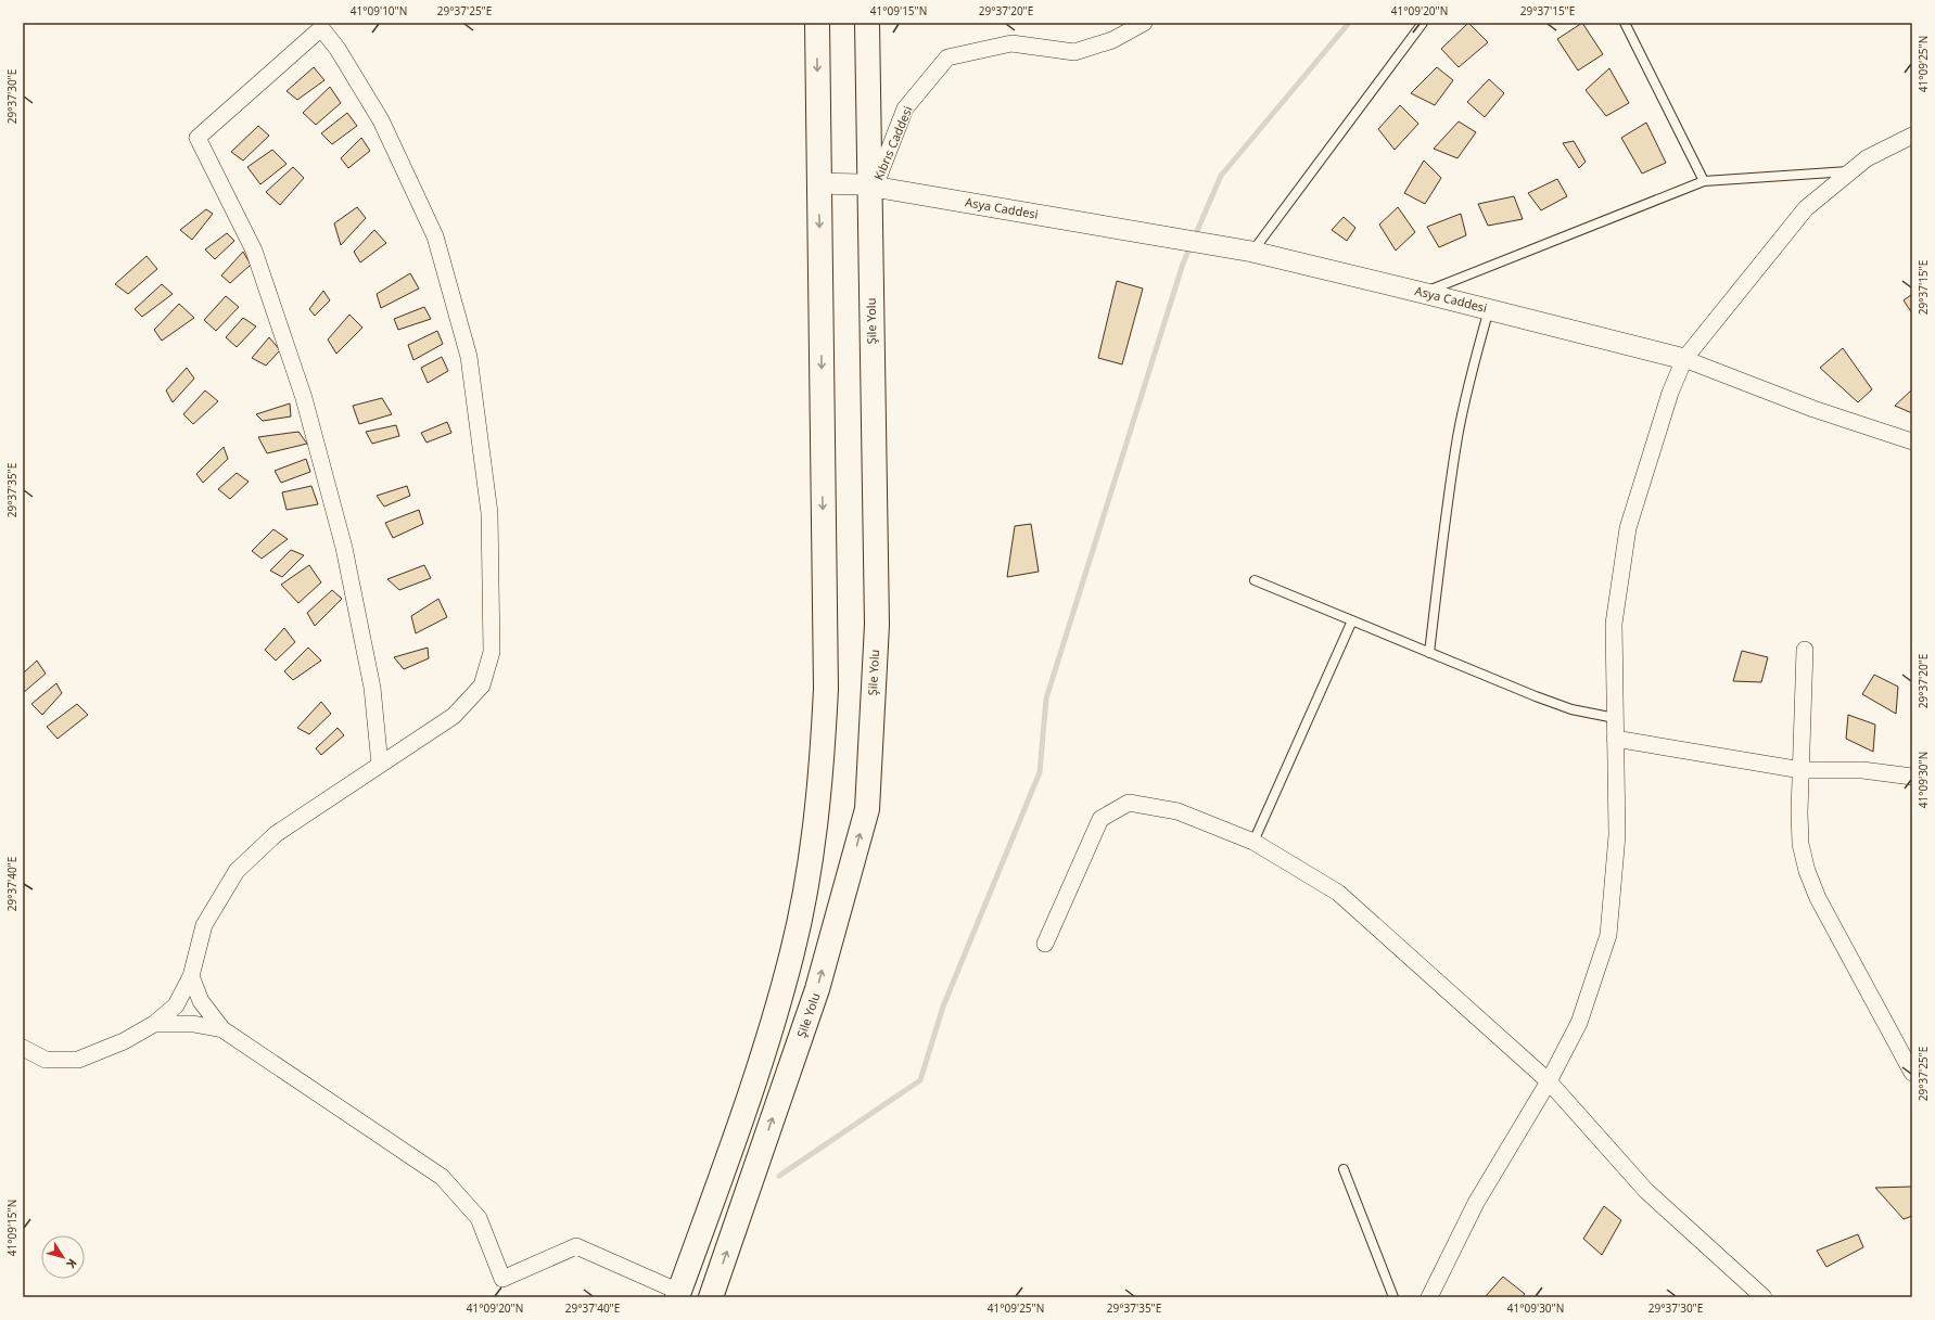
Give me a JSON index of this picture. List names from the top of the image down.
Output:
{
  "streets": {
    "highway": ["Şile Yolu"],
    "street": ["Kıbrıs Caddesi", "Asya Caddesi"]
  },
  "crossings": [
    ["Kıbrıs Caddesi", "Asya Caddesi"],
    ["Kıbrıs Caddesi", "Şile Yolu"],
    ["Asya Caddesi", "Şile Yolu"]
  ],
  "north": "bottom right",
  "coordinates": [
    "41°09'10\"N",
    "29°37'25\"E",
    "41°09'15\"N",
    "29°37'20\"E",
    "41°09'20\"N",
    "29°37'15\"E",
    "41°09'25\"N",
    "29°37'30\"E",
    "29°37'35\"E",
    "41°09'30\"N",
    "29°37'40\"E"
  ]
}
